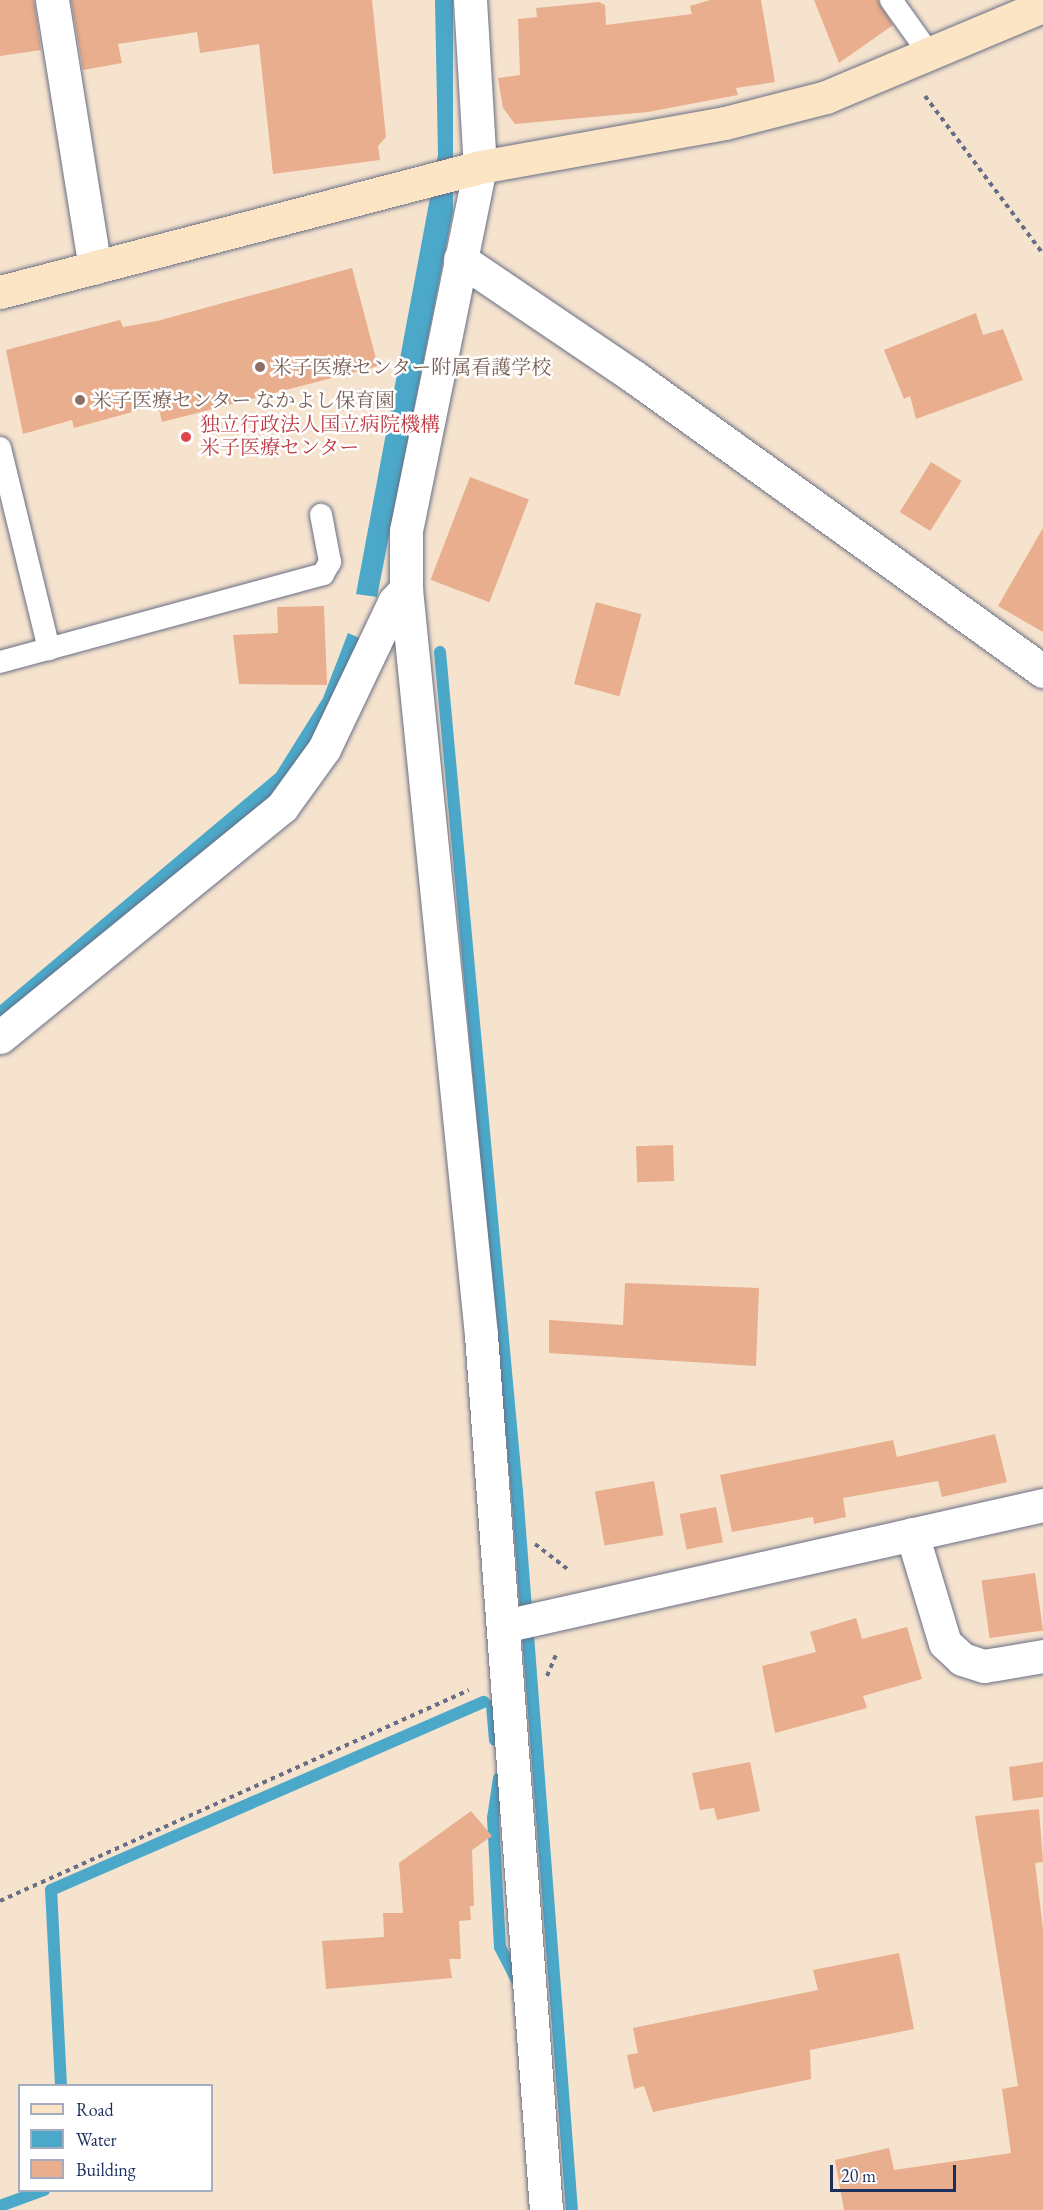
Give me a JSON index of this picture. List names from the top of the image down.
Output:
{
  "places": ["米子医療センター附属看護学校", "米子医療センター なかよし保育園", "独立行政法人国立病院機構 米子医療センター"],
  "legend": ["Road", "Water", "Building"],
  "scale_bar": "20 m"
}
